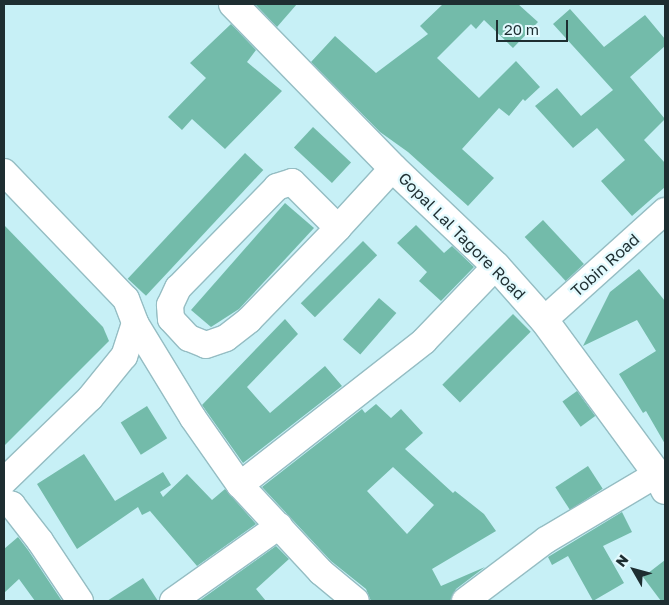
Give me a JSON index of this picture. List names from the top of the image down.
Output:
{
  "streets": {
    "street": ["Gopal Lal Tagore Road", "Tobin Road"]
  },
  "crossings": [
    ["Gopal Lal Tagore Road", "Tobin Road"]
  ],
  "scale_bar": "20 m",
  "north": "top left"
}
